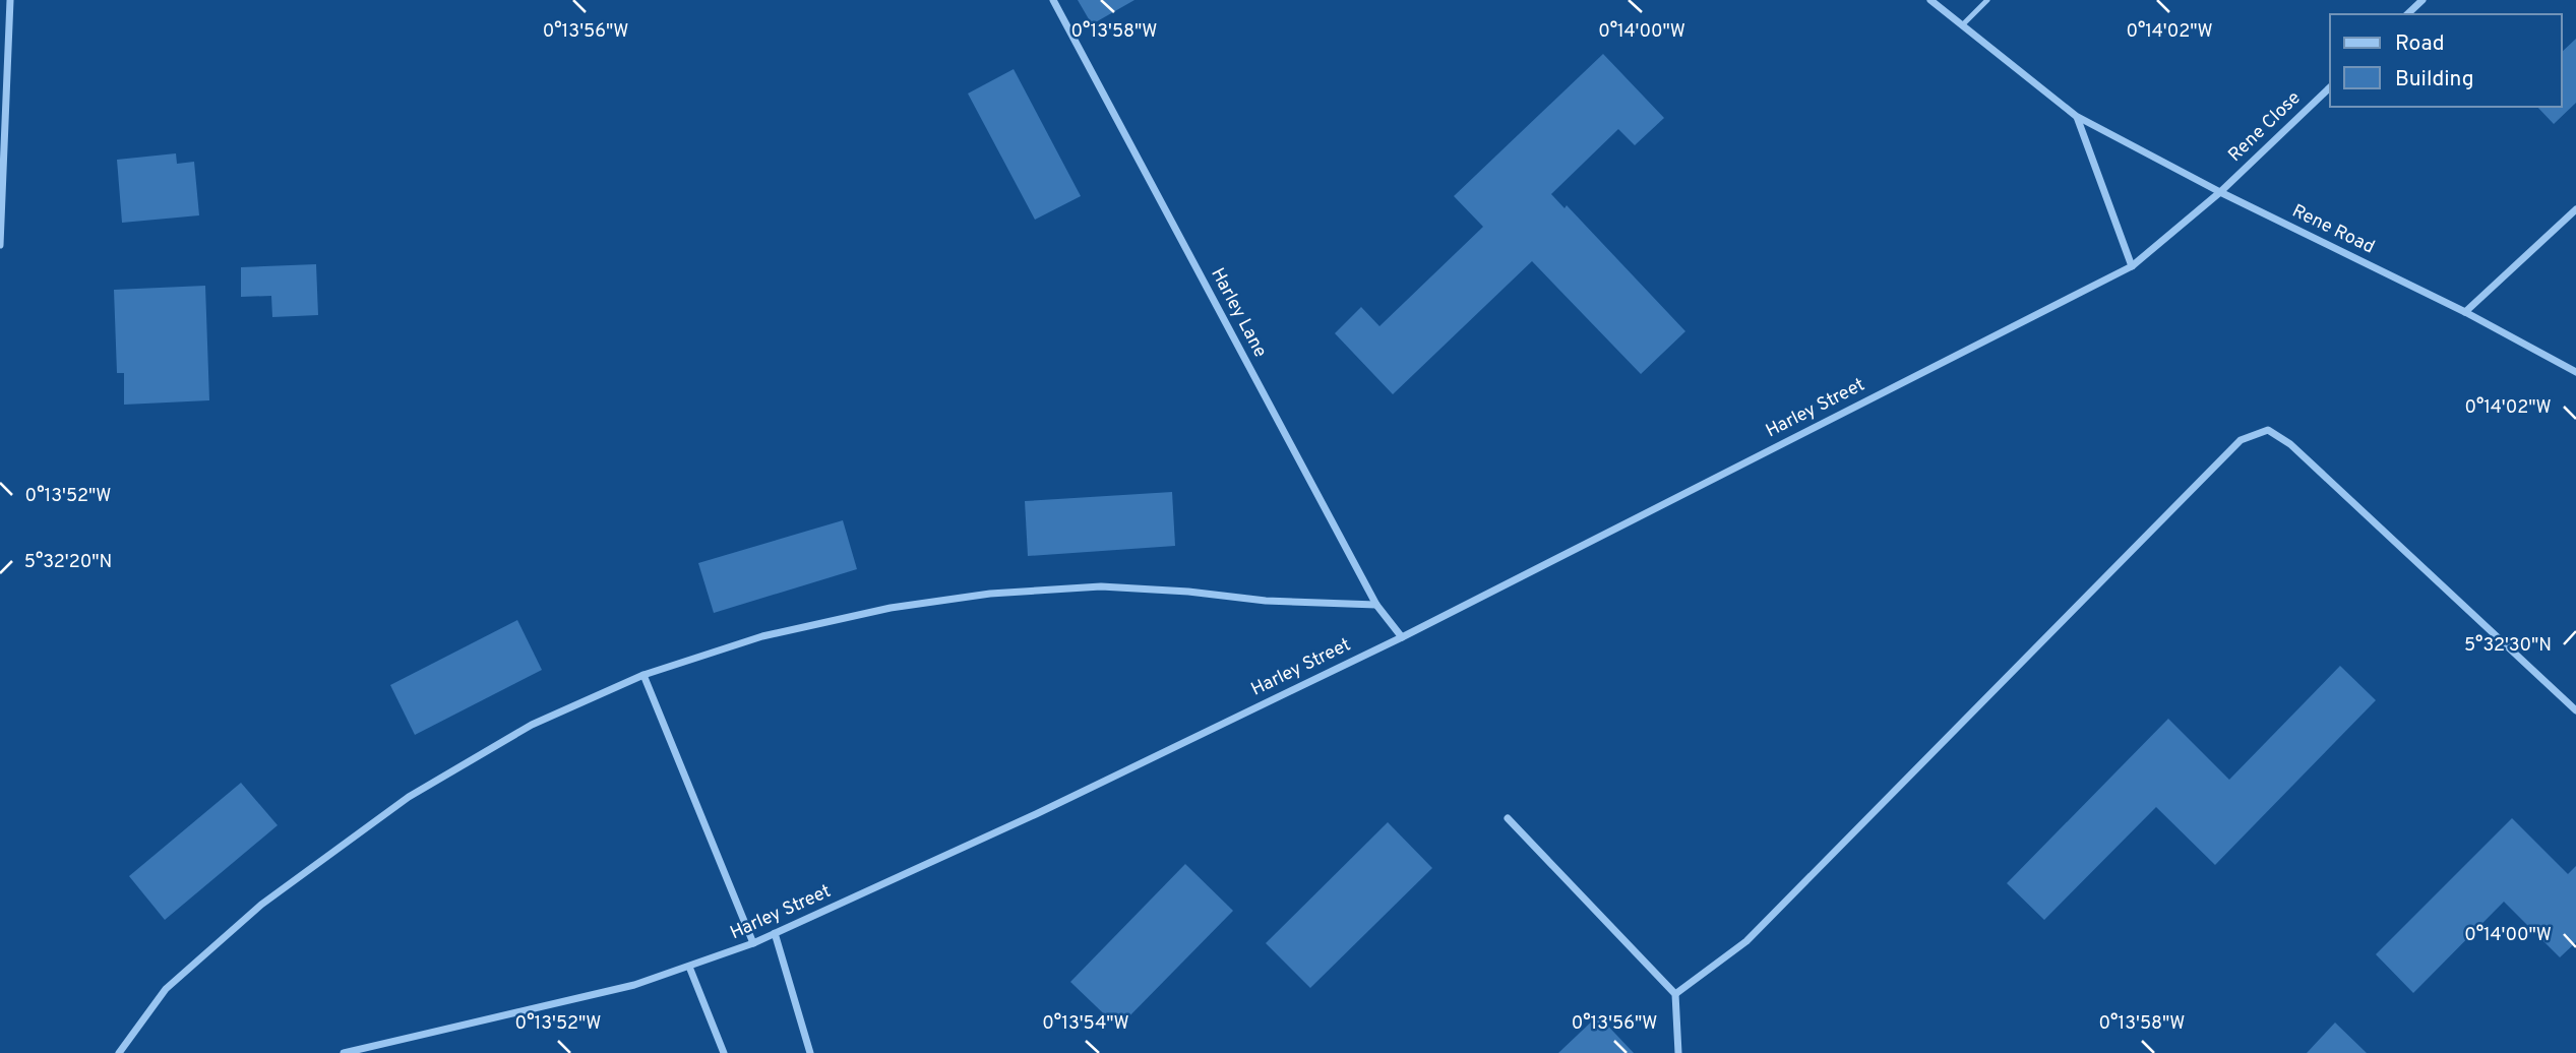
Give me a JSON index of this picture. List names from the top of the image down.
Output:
{
  "streets": {
    "street": [
      "Rene Close",
      "Rene Road",
      "Harley Lane",
      "Harley Street"
    ]
  },
  "crossings": [
    ["Rene Close", "Rene Road"],
    ["Rene Close", "Harley Street"],
    ["Rene Road", "Harley Street"],
    ["Harley Lane", "Harley Street"]
  ],
  "legend": ["Road", "Building"],
  "coordinates": [
    "0°13'56\"W",
    "0°13'58\"W",
    "0°14'00\"W",
    "0°14'02\"W",
    "0°13'52\"W",
    "5°32'20\"N",
    "5°32'30\"N",
    "0°13'54\"W"
  ]
}
